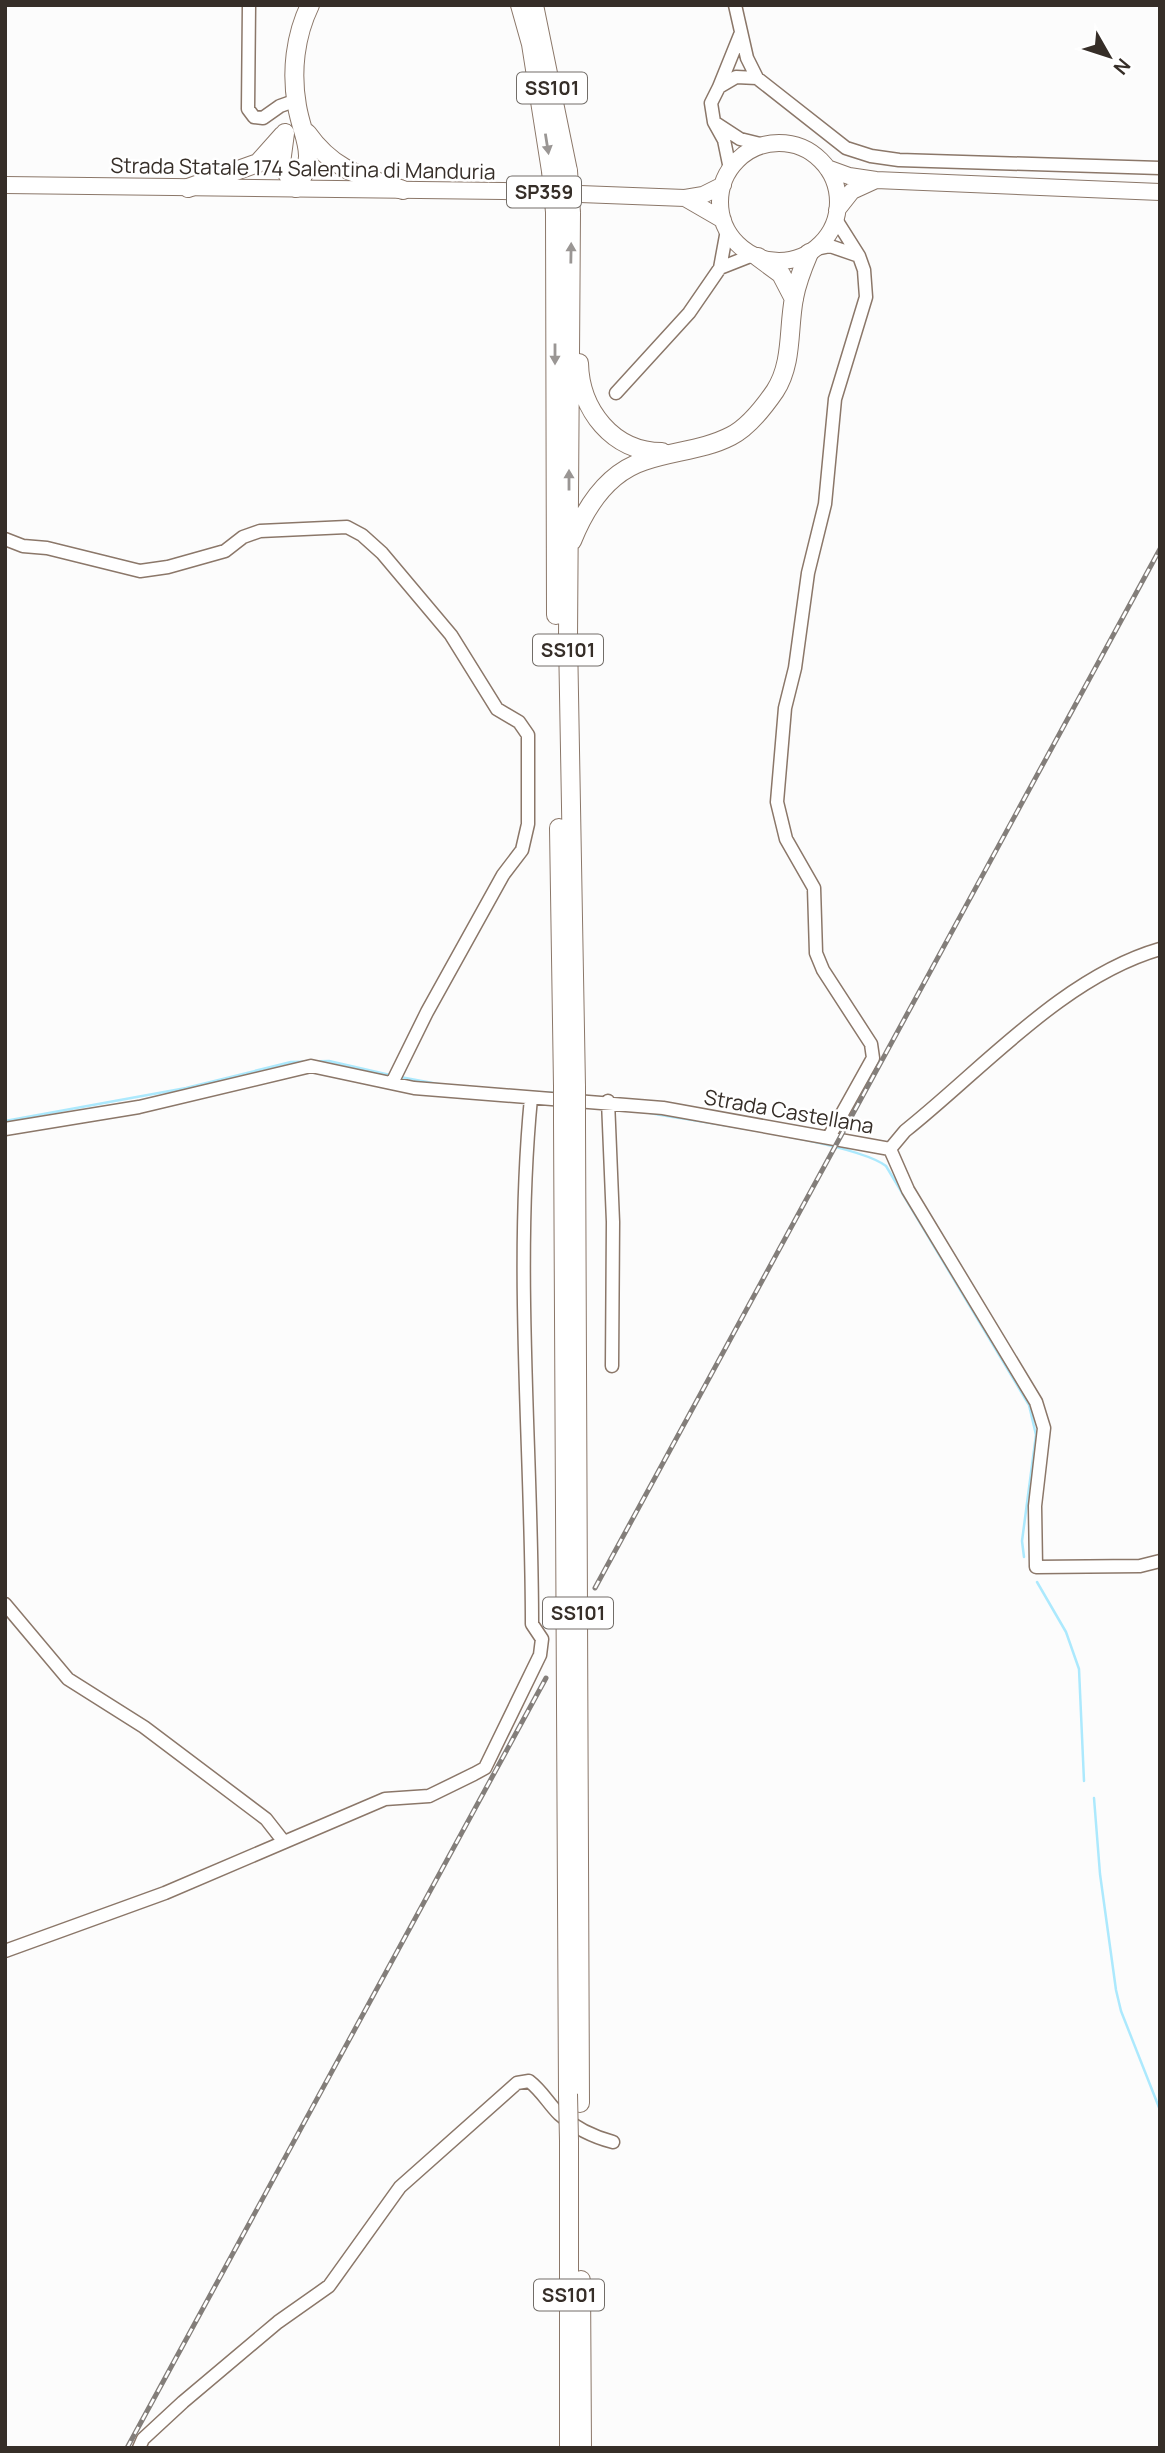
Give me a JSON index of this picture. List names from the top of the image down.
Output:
{
  "streets": {
    "highway": ["SS101"],
    "main road": ["Strada Statale 174 Salentina di Manduria", "SP359"],
    "street": ["Strada Castellana"]
  },
  "north": "bottom right"
}
